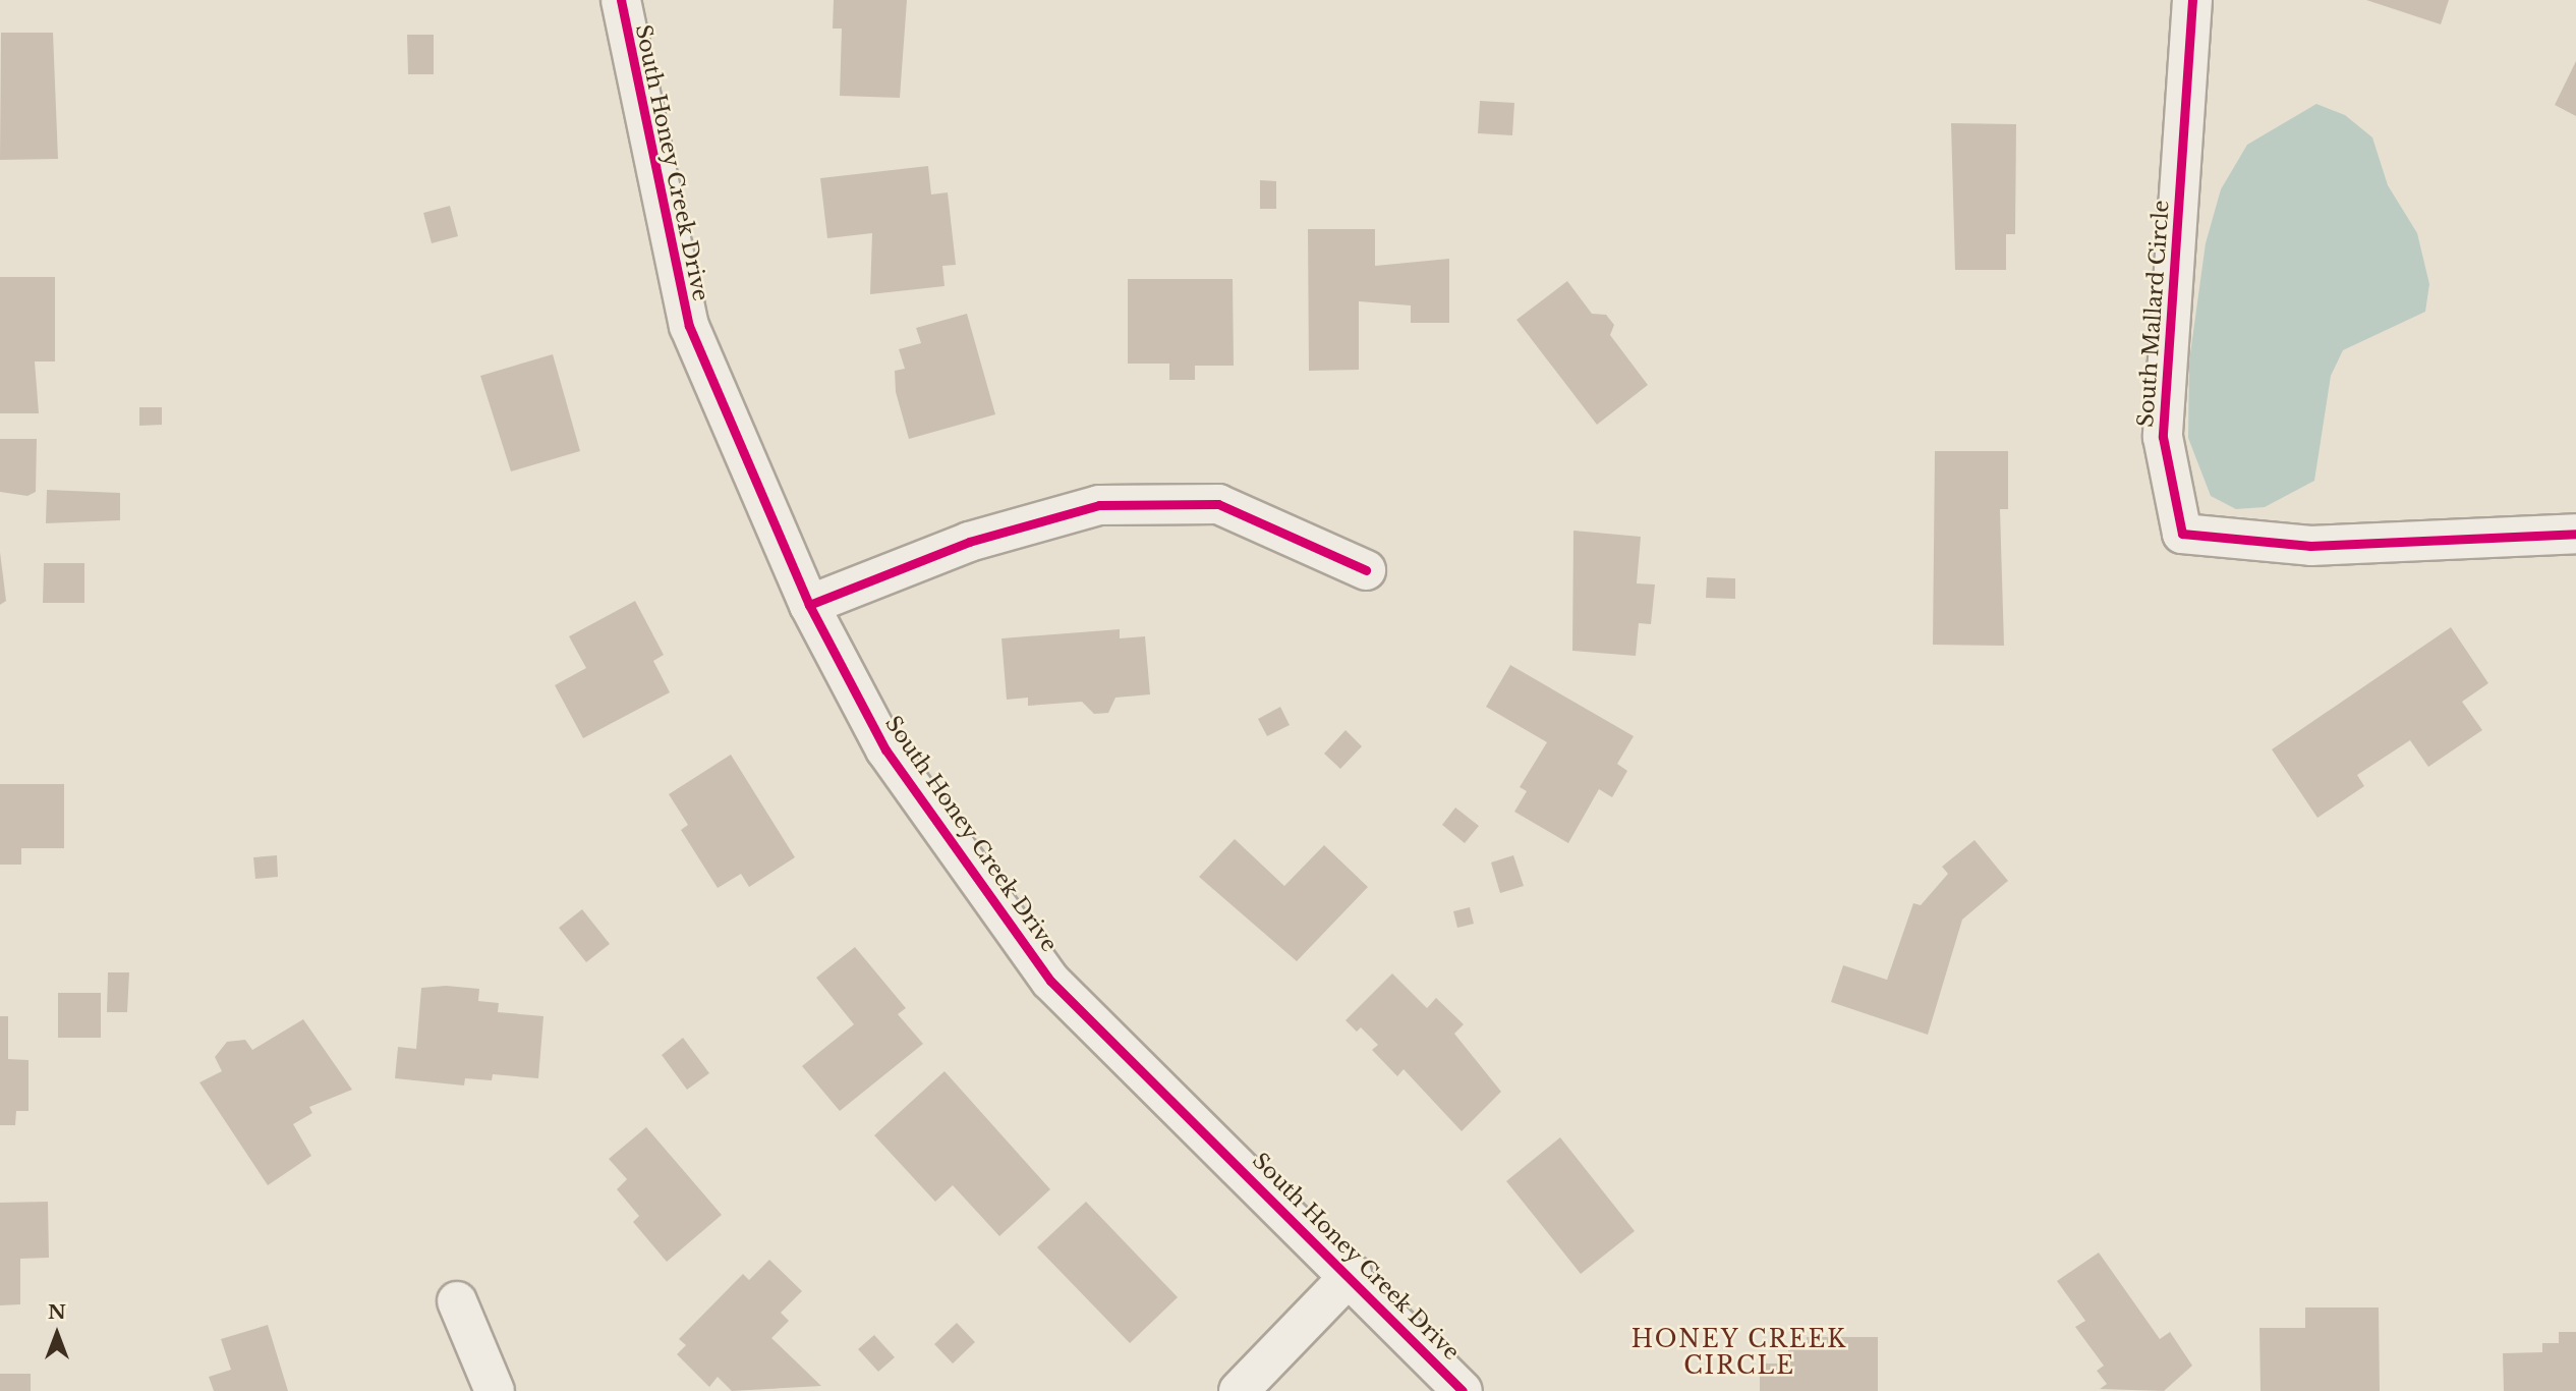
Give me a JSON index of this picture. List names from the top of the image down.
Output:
{
  "streets": {
    "street": ["South Honey Creek Drive", "South Mallard Circle"]
  },
  "districts": ["HONEY CREEK CIRCLE"],
  "north": "top"
}
